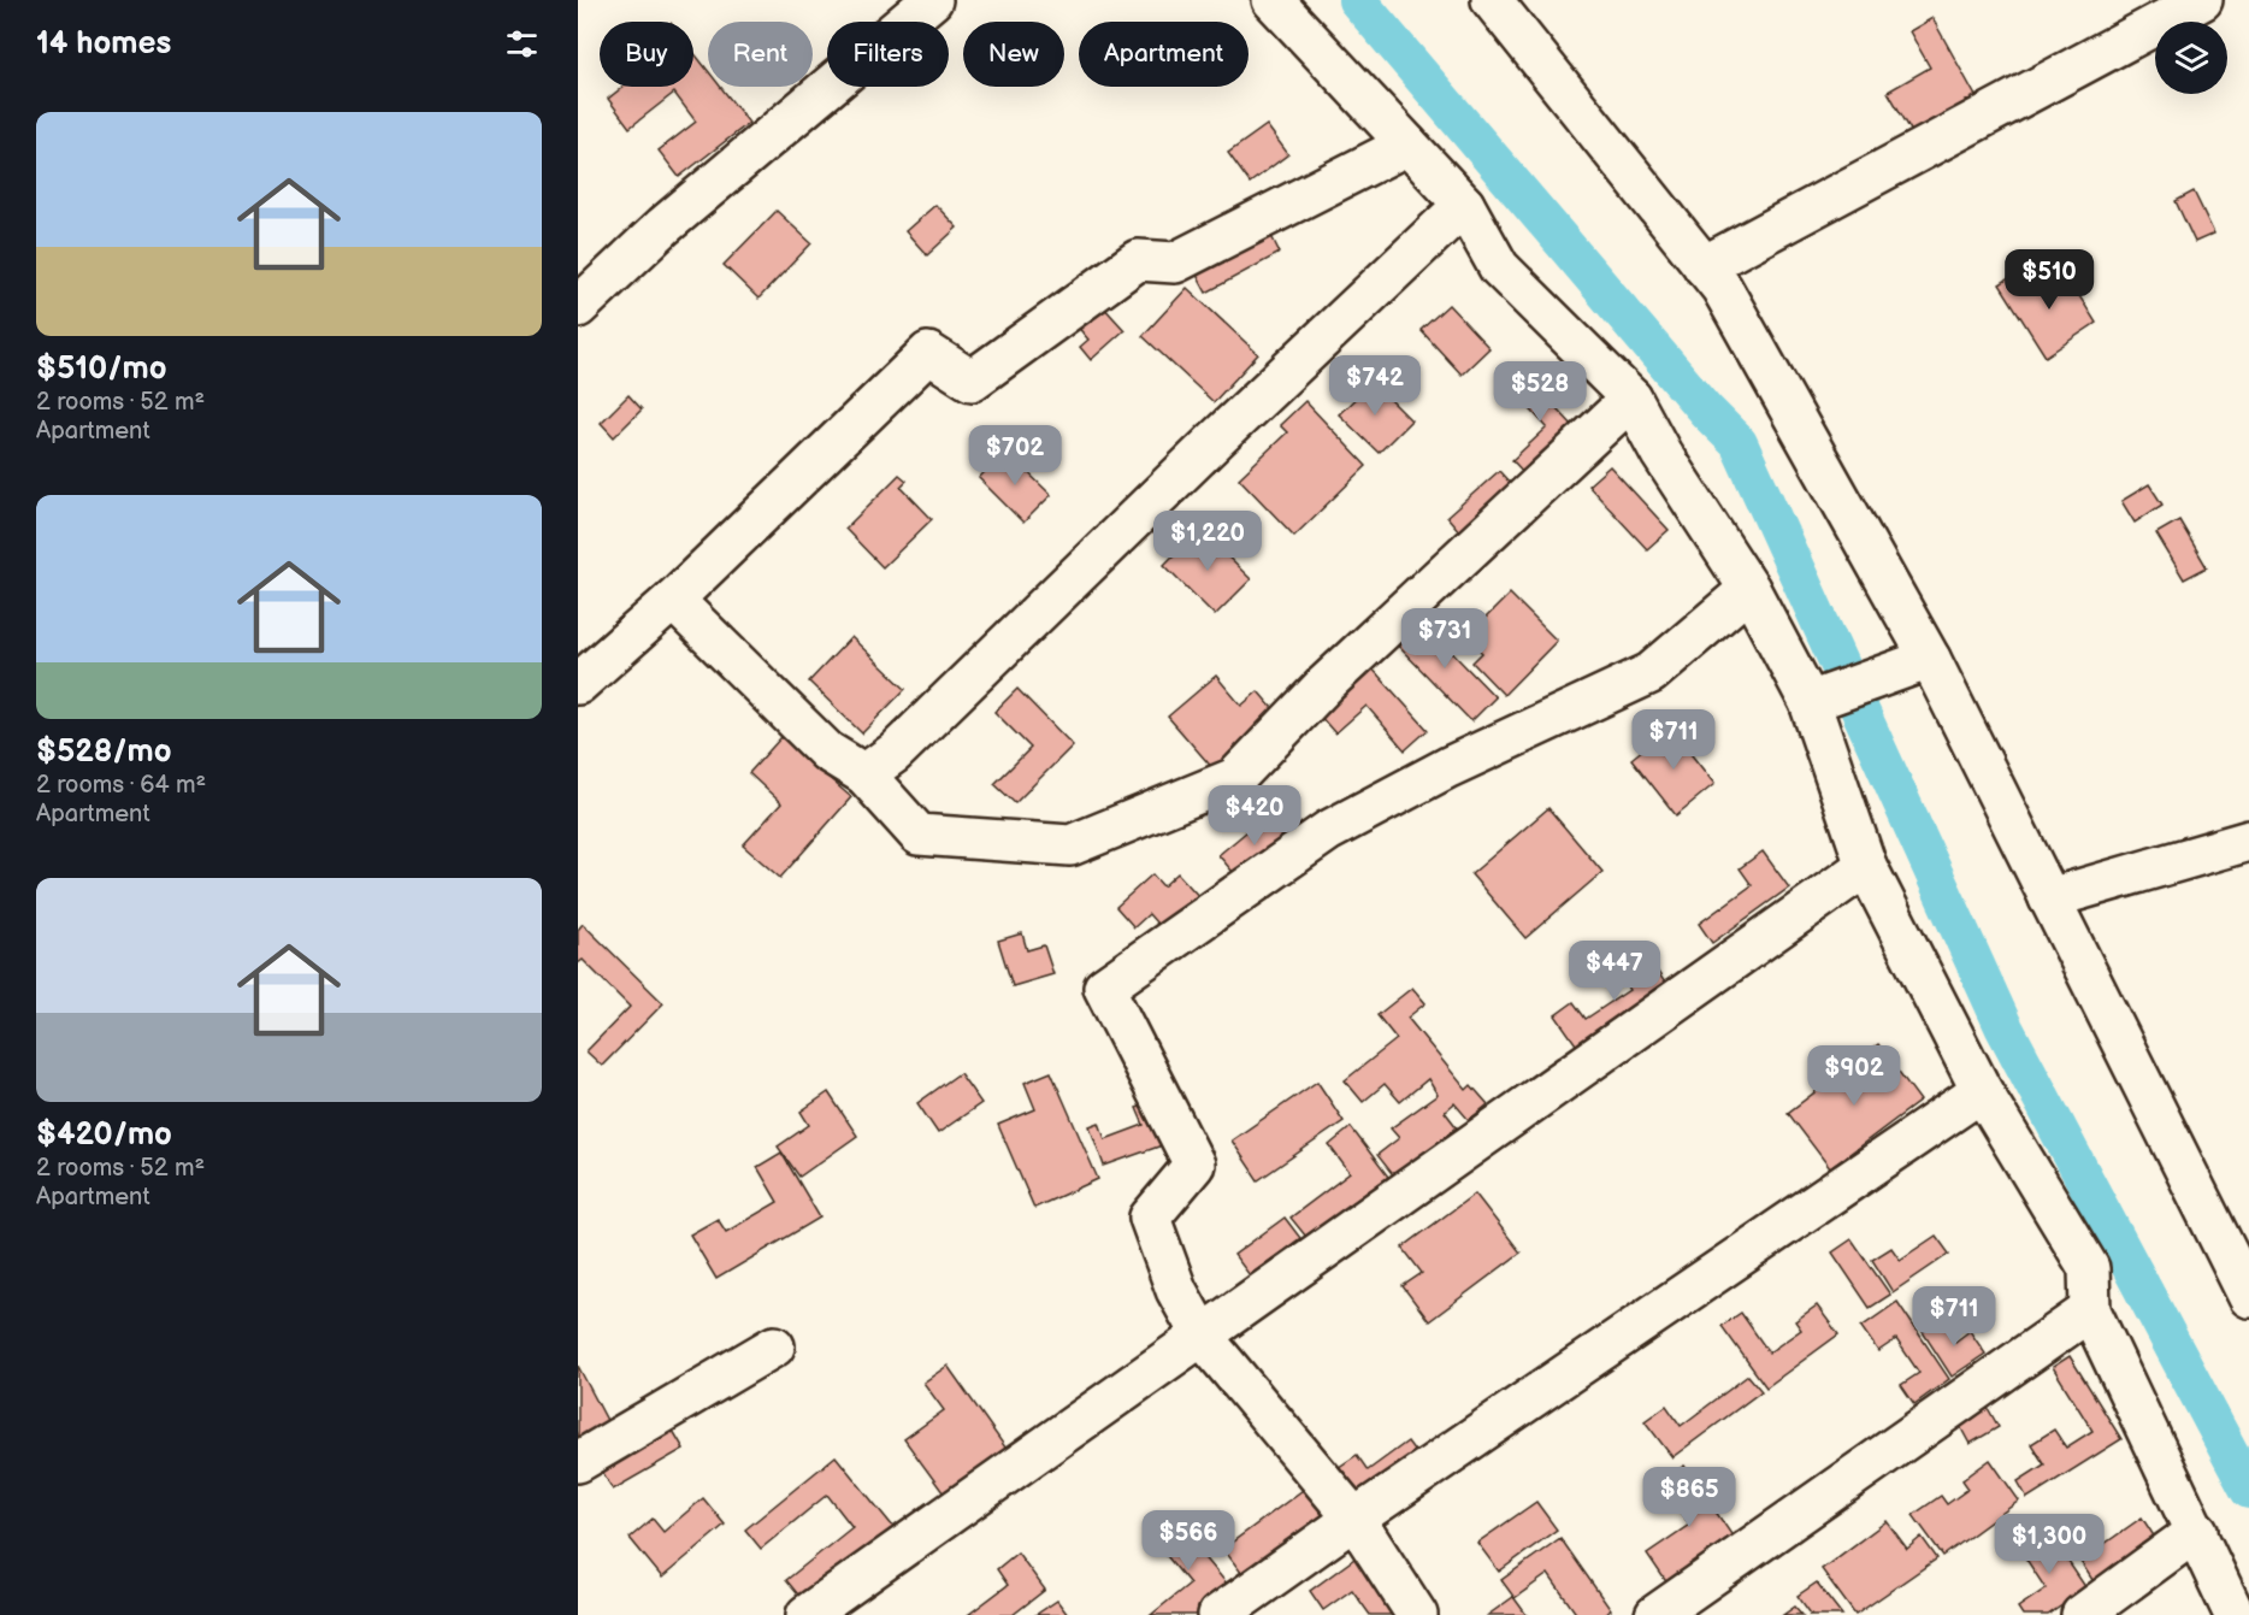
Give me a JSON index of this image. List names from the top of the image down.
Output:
{
  "page": {
    "heading": "14 homes",
    "chip": [
      "Buy",
      "Rent",
      "Filters",
      "New",
      "Apartment"
    ],
    "list": [
      {
        "name": "$510/mo",
        "note": "2 rooms · 52 m² · Apartment"
      },
      {
        "name": "$528/mo",
        "note": "2 rooms · 64 m² · Apartment"
      },
      {
        "name": "$420/mo",
        "note": "2 rooms · 52 m² · Apartment"
      }
    ],
    "price": [
      "$510",
      "$742",
      "$528",
      "$702",
      "$1,220",
      "$731",
      "$711",
      "$420",
      "$447",
      "$902",
      "$711",
      "$865",
      "$566",
      "$1,300"
    ]
  }
}
